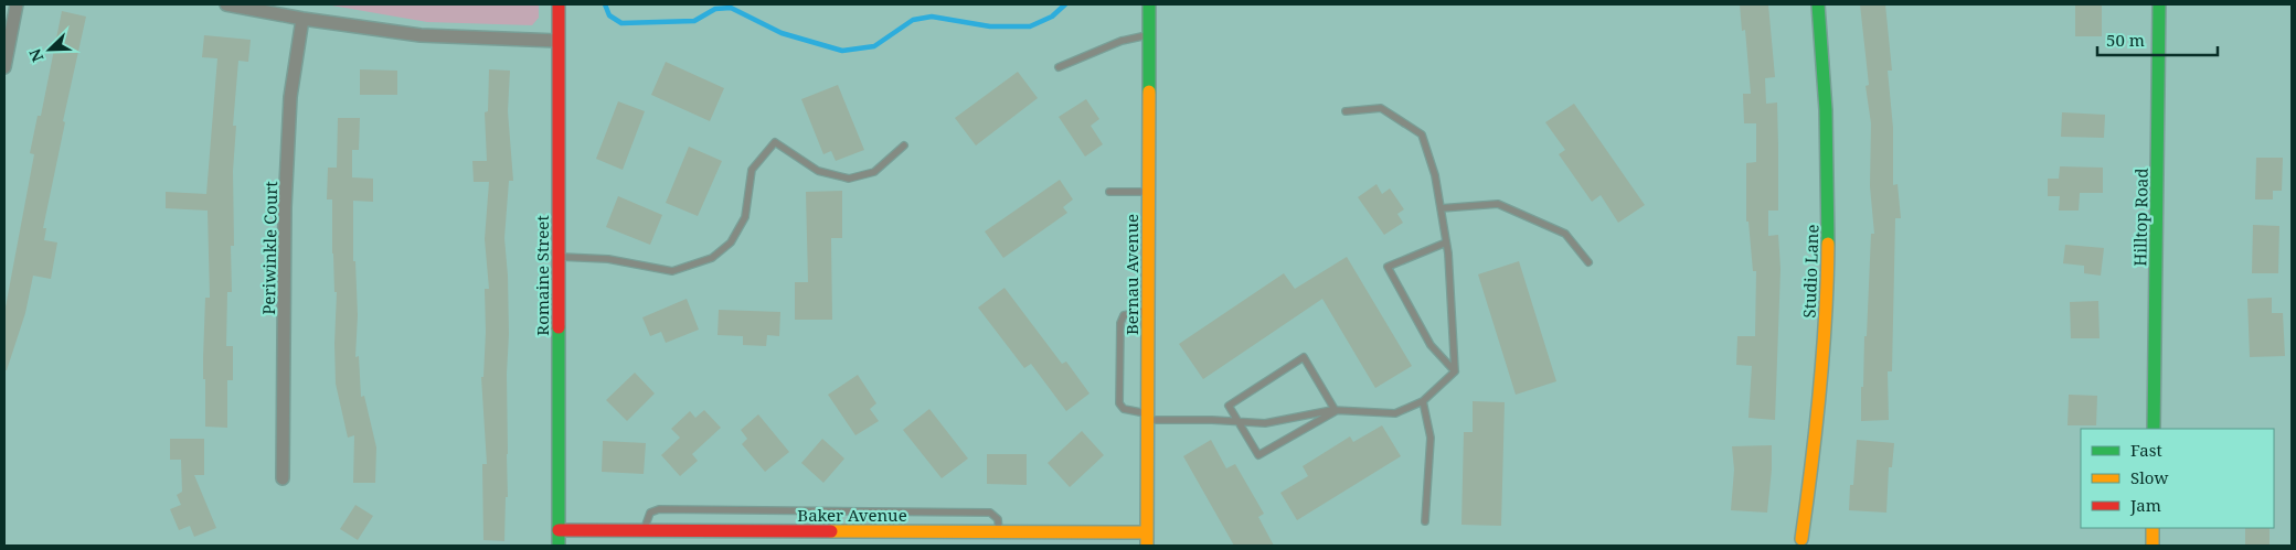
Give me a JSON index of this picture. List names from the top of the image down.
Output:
{
  "streets": {
    "street": [
      "Hilltop Road",
      "Periwinkle Court",
      "Studio Lane",
      "Bernau Avenue",
      "Romaine Street",
      "Baker Avenue"
    ]
  },
  "crossings": [
    ["Bernau Avenue", "Baker Avenue"],
    ["Romaine Street", "Baker Avenue"]
  ],
  "legend": ["Fast", "Slow", "Jam"],
  "scale_bar": "50 m",
  "north": "bottom left"
}
